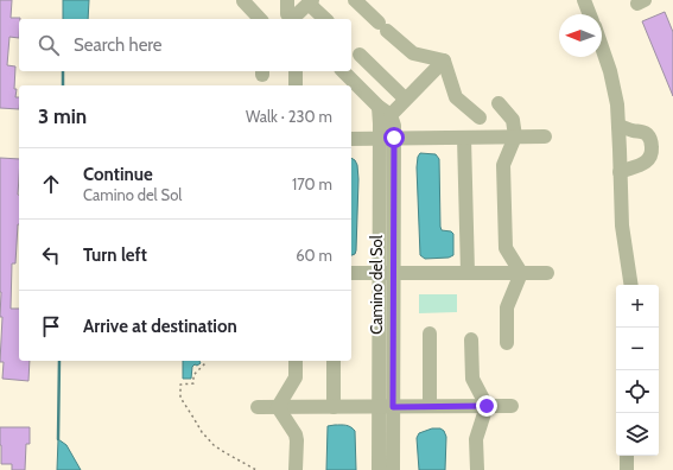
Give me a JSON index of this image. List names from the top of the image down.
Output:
{
  "streets": {
    "street": ["Camino del Sol"]
  },
  "north": "left",
  "page": {
    "search": "Search here",
    "heading": ["3 min", "Walk · 230 m"],
    "list": [
      ["Continue", "Camino del Sol", "170 m"],
      ["Turn left", "60 m"],
      "Arrive at destination"
    ],
    "map_buttons": ["+", "−"]
  }
}
